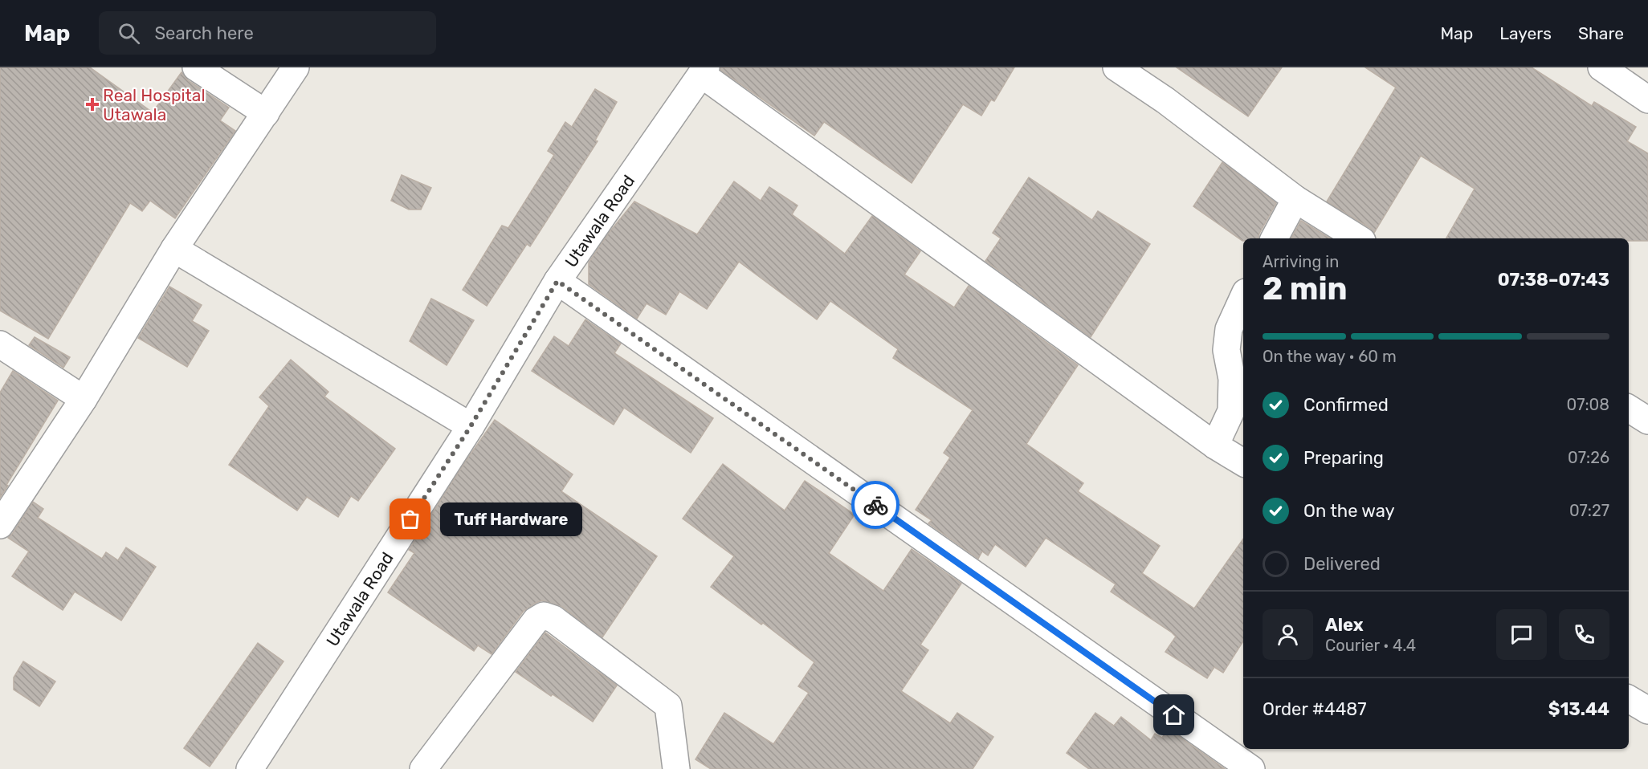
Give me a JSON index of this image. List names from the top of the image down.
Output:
{
  "streets": {
    "street": ["Utawala Road"]
  },
  "places": {
    "health": ["Real Hospital Utawala"],
    "other": ["Tuff Hardware"]
  },
  "page": {
    "header": "Map",
    "search": "Search here",
    "nav": ["Map", "Layers", "Share"],
    "heading": ["2 min", "Arriving in", "07:38–07:43"],
    "panel": [
      "Alex",
      "Courier · 4.4",
      "Order #4487",
      "$13.44"
    ],
    "bar": "On the way · 60 m",
    "list": [
      ["Confirmed", "07:08"],
      ["Preparing", "07:26"],
      ["On the way", "07:27"],
      "Delivered"
    ],
    "bubble": "Tuff Hardware"
  }
}
